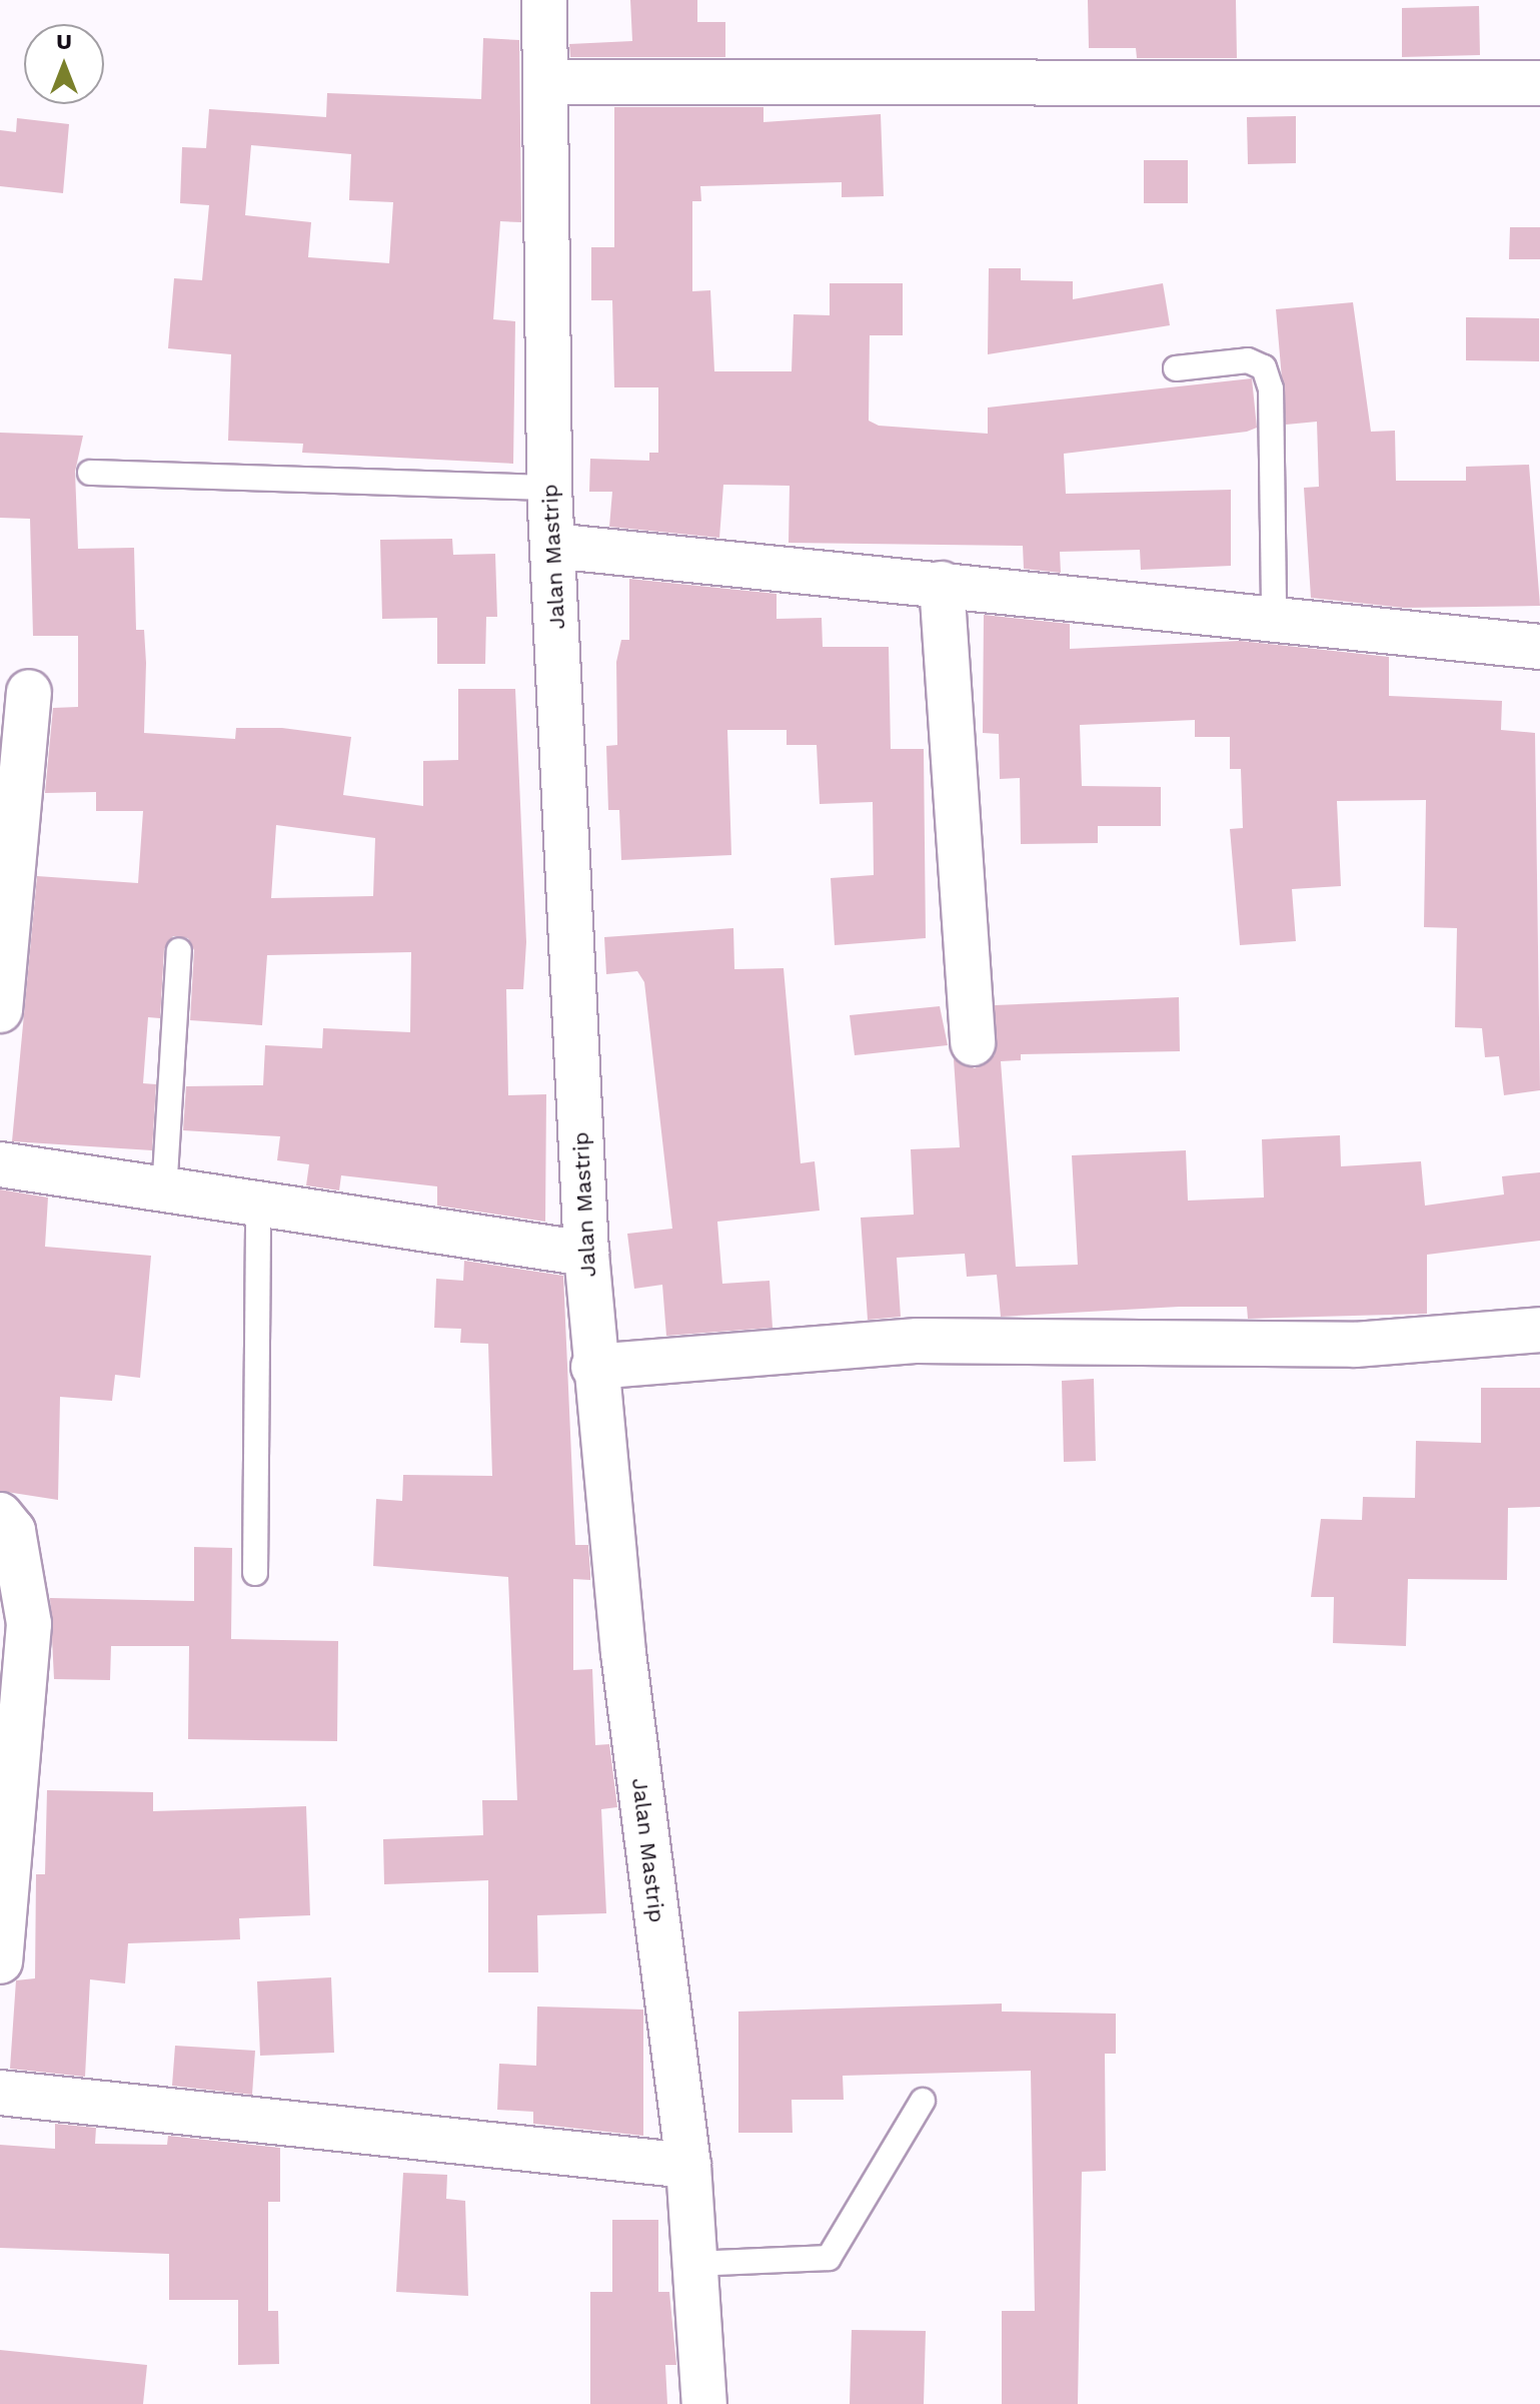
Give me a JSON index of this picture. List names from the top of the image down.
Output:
{
  "streets": {
    "street": ["Jalan Mastrip"]
  },
  "north": "top"
}
